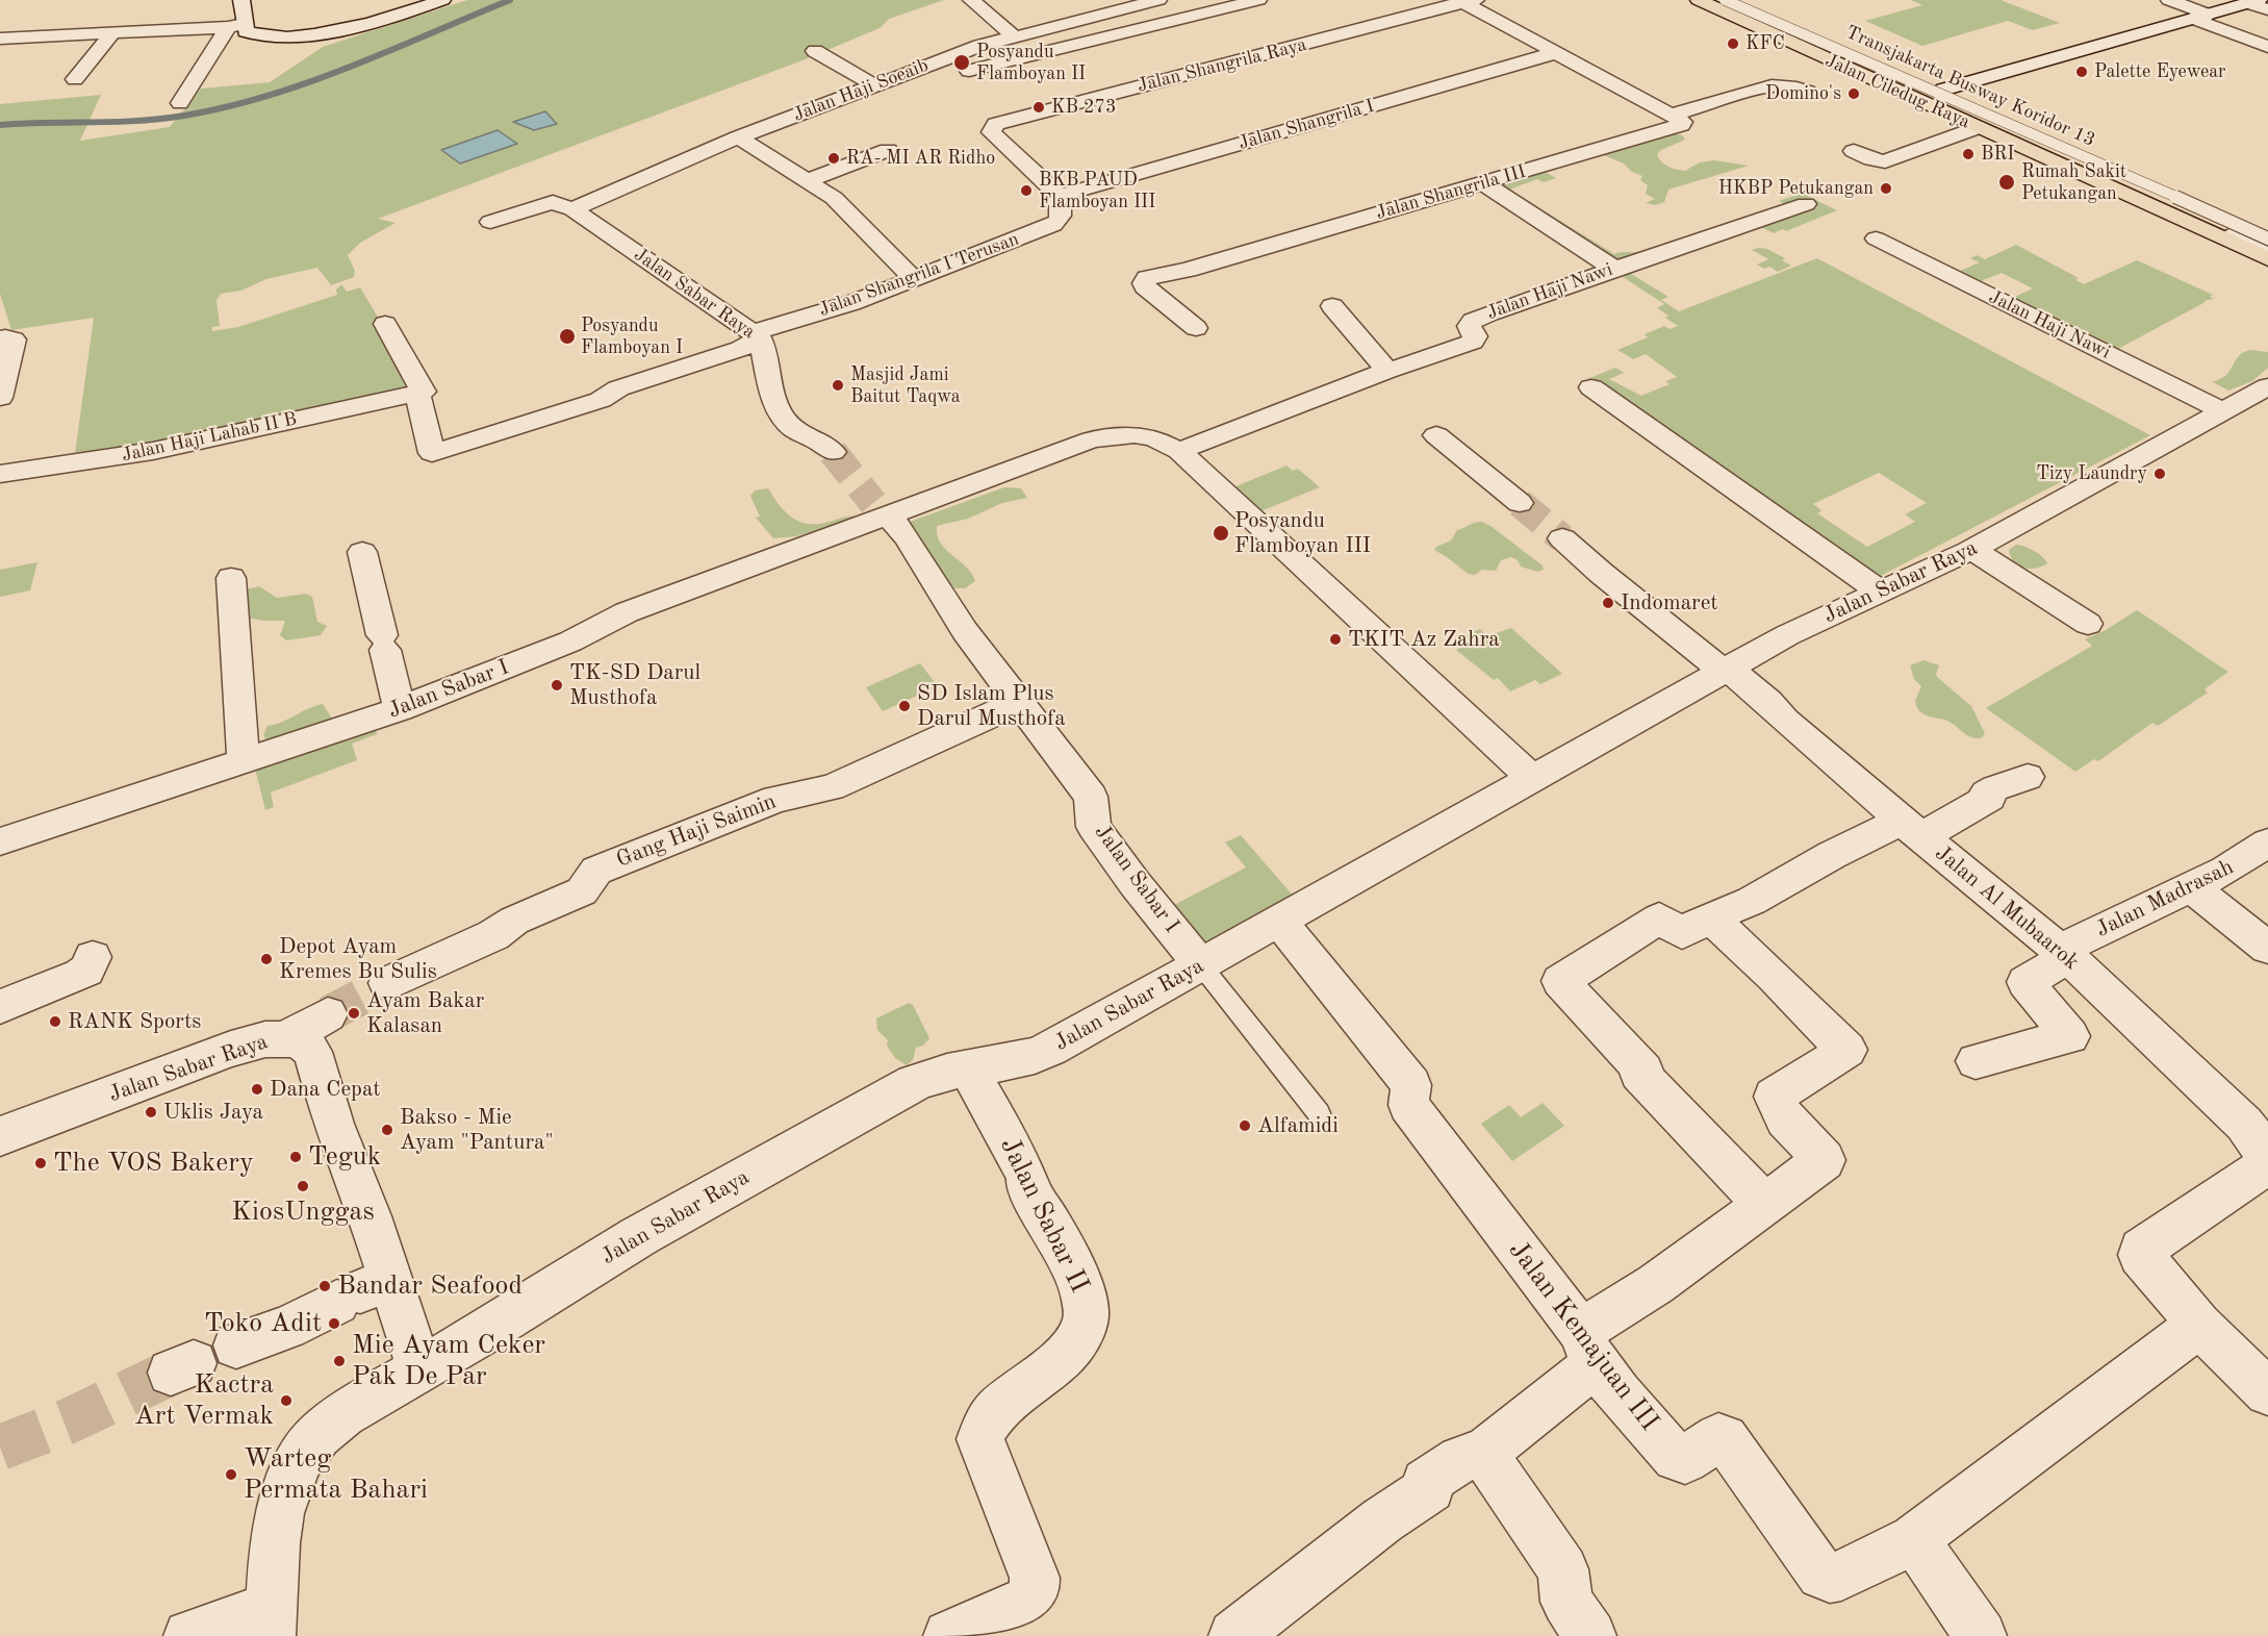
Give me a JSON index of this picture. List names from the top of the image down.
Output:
{
  "streets": {
    "main road": ["Jalan Ciledug Raya"],
    "street": [
      "Jalan Shangrila Raya",
      "Jalan Haji Soeaib",
      "Jalan Shangrila I",
      "Jalan Shangrila III",
      "Jalan Shangrila I Terusan",
      "Jalan Haji Nawi",
      "Jalan Sabar Raya",
      "Jalan Haji Lahab II B",
      "Jalan Sabar I",
      "Gang Haji Saimin",
      "Jalan Madrasah",
      "Jalan Al Mubaarok",
      "Jalan Sabar II",
      "Jalan Kemajuan III"
    ],
    "lane": ["Transjakarta Busway Koridor 13"]
  },
  "crossings": [
    ["Jalan Shangrila Raya", "Jalan Shangrila I"],
    ["Jalan Shangrila Raya", "Jalan Shangrila I Terusan"],
    ["Transjakarta Busway Koridor 13", "Jalan Ciledug Raya"],
    ["Jalan Haji Soeaib", "Jalan Sabar Raya"],
    ["Jalan Shangrila I", "Jalan Shangrila I Terusan"],
    ["Jalan Shangrila I Terusan", "Jalan Sabar Raya"],
    ["Jalan Haji Nawi", "Jalan Sabar Raya"],
    ["Jalan Haji Nawi", "Jalan Sabar I"],
    ["Jalan Sabar Raya", "Jalan Sabar I"],
    ["Jalan Sabar Raya", "Jalan Al Mubaarok"],
    ["Jalan Sabar Raya", "Jalan Sabar II"],
    ["Jalan Sabar Raya", "Jalan Kemajuan III"],
    ["Jalan Sabar I", "Gang Haji Saimin"],
    ["Jalan Madrasah", "Jalan Al Mubaarok"]
  ],
  "places": [
    "KFC",
    "Posyandu Flamboyan II",
    "Palette Eyewear",
    "Domino's",
    "KB 273",
    "BRI",
    "RA- MI AR Ridho",
    "Rumah Sakit Petukangan",
    "HKBP Petukangan",
    "BKB PAUD Flamboyan III",
    "Posyandu Flamboyan I",
    "Masjid Jami Baitut Taqwa",
    "Tizy Laundry",
    "Posyandu Flamboyan III",
    "Indomaret",
    "TKIT Az Zahra",
    "TK-SD Darul Musthofa",
    "SD Islam Plus Darul Musthofa",
    "Depot Ayam Kremes Bu Sulis",
    "Ayam Bakar Kalasan",
    "RANK Sports",
    "Dana Cepat",
    "Uklis Jaya",
    "Alfamidi",
    "Bakso - Mie Ayam \"Pantura\"",
    "Teguk",
    "The VOS Bakery",
    "KiosUnggas",
    "Bandar Seafood",
    "Toko Adit",
    "Mie Ayam Ceker Pak De Par",
    "Kactra Art Vermak",
    "Warteg Permata Bahari"
  ]
}
